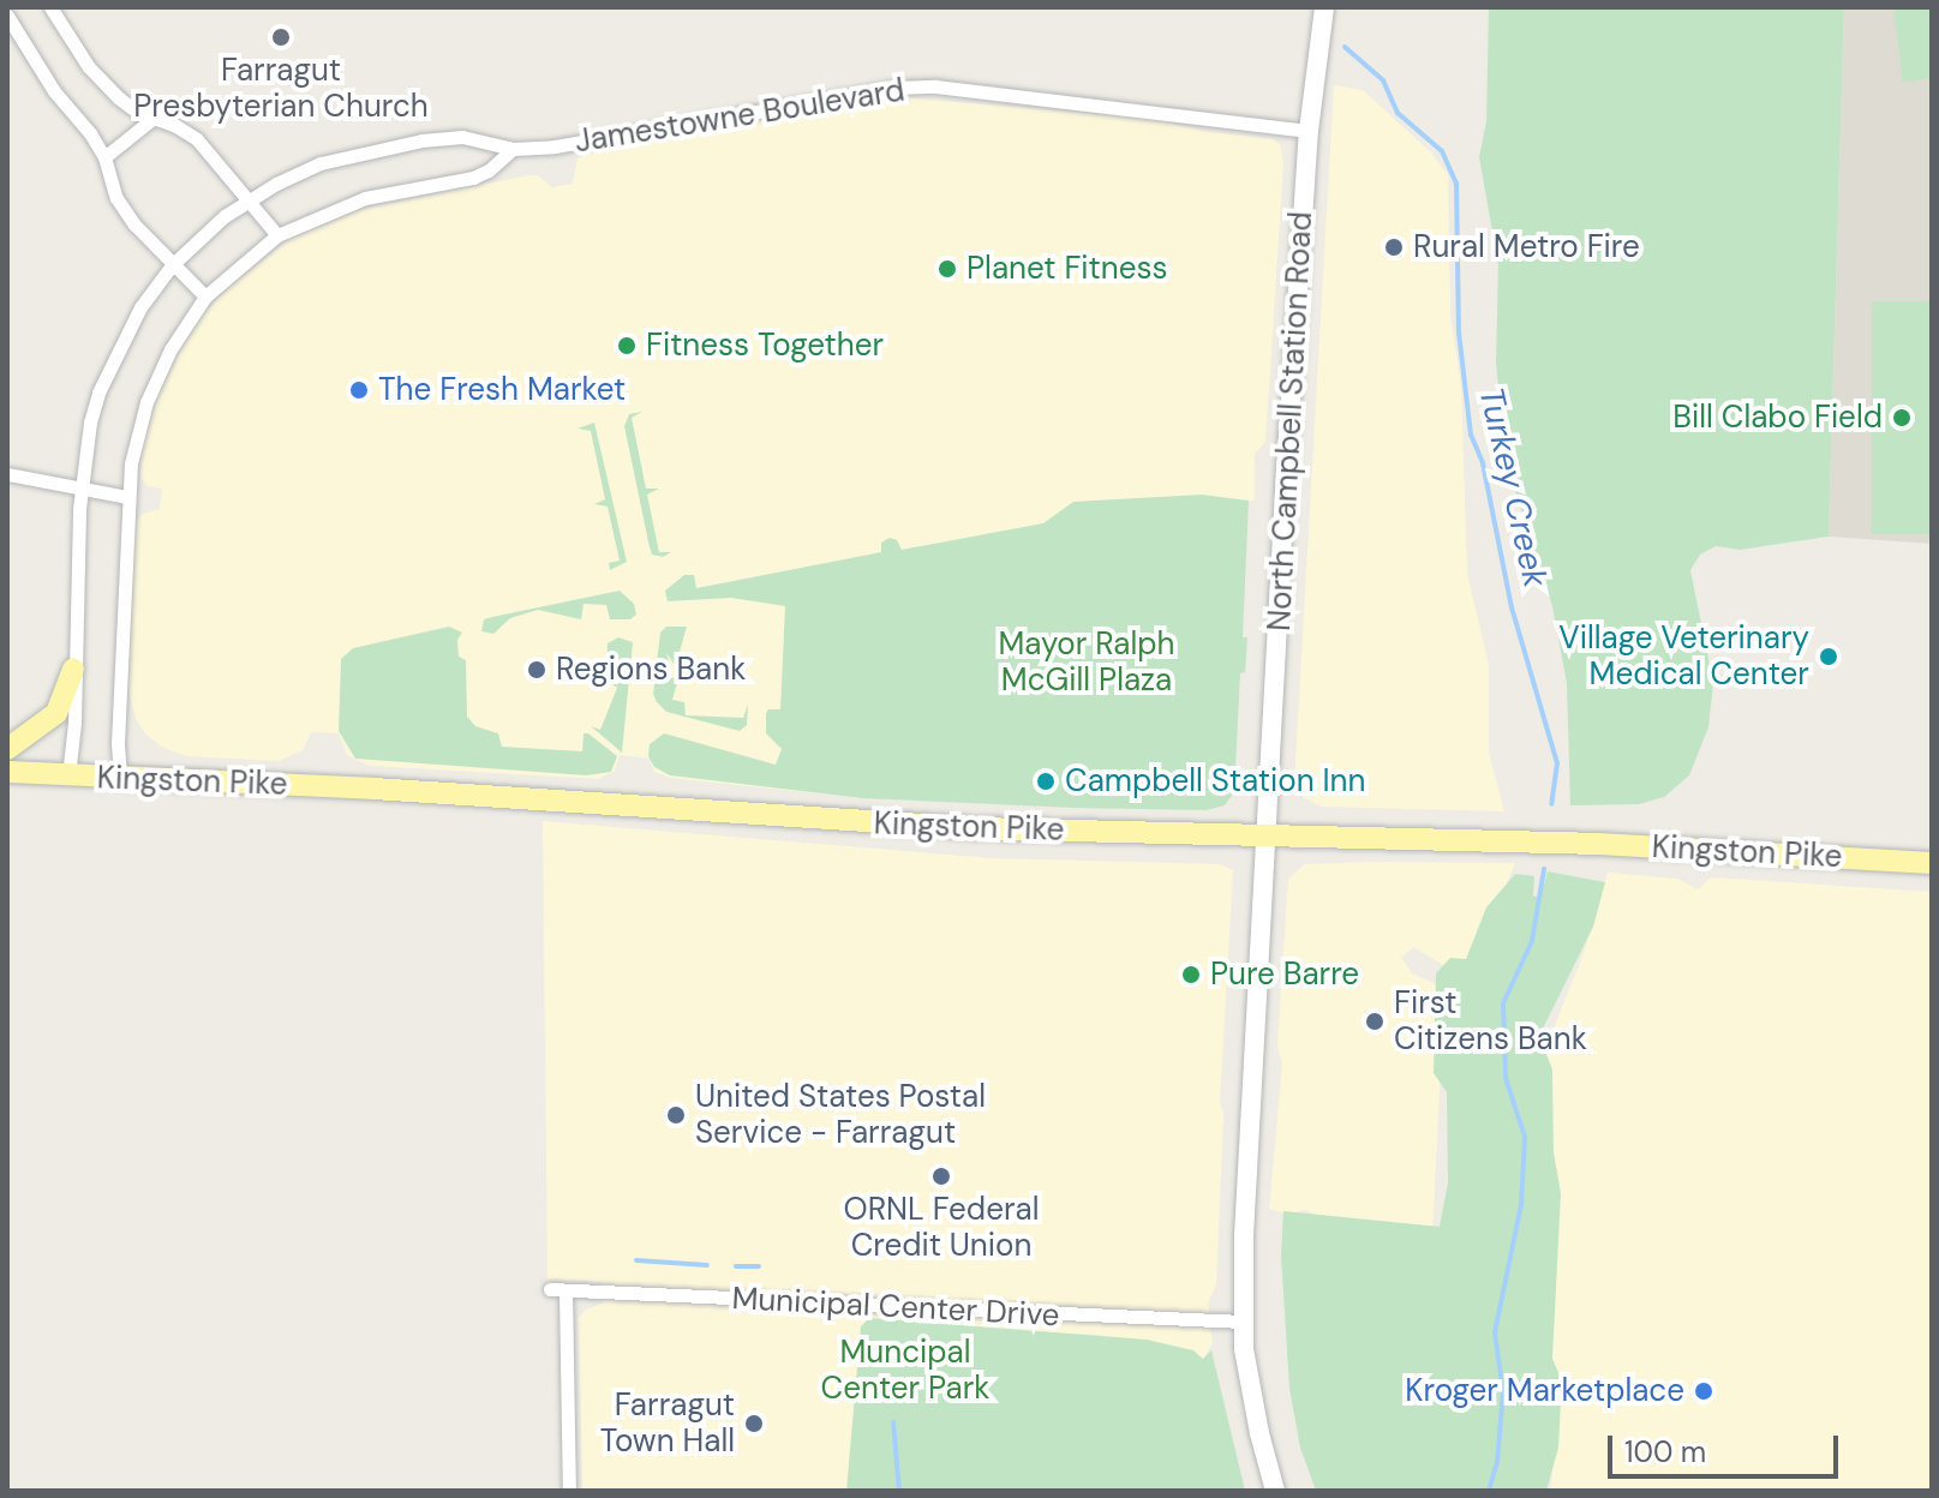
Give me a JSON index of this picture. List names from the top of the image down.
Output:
{
  "streets": {
    "main road": ["North Campbell Station Road", "Kingston Pike"],
    "street": ["Jamestowne Boulevard", "Municipal Center Drive"]
  },
  "crossings": [
    ["Jamestowne Boulevard", "North Campbell Station Road"],
    ["Jamestowne Boulevard", "Kingston Pike"],
    ["North Campbell Station Road", "Kingston Pike"],
    ["North Campbell Station Road", "Municipal Center Drive"]
  ],
  "water": ["Turkey Creek"],
  "parks": ["Mayor Ralph McGill Plaza", "Muncipal Center Park"],
  "places": [
    "Farragut Presbyterian Church",
    "Rural Metro Fire",
    "Planet Fitness",
    "Fitness Together",
    "The Fresh Market",
    "Bill Clabo Field",
    "Village Veterinary Medical Center",
    "Regions Bank",
    "Campbell Station Inn",
    "Pure Barre",
    "First Citizens Bank",
    "United States Postal Service - Farragut",
    "ORNL Federal Credit Union",
    "Kroger Marketplace",
    "Farragut Town Hall"
  ],
  "scale_bar": "100 m"
}
